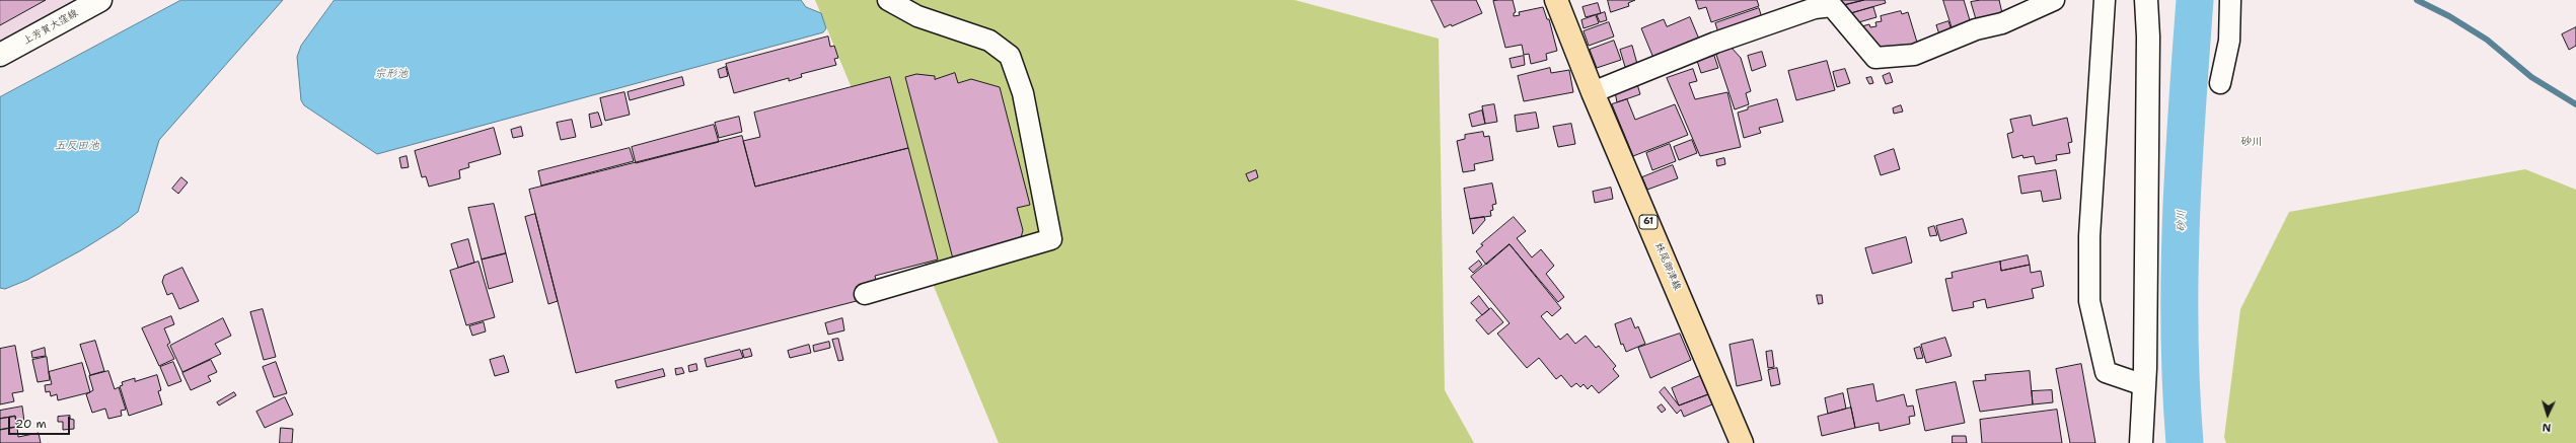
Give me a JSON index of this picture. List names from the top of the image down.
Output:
{
  "streets": {
    "main road": ["61", "妹尾御津線"],
    "street": ["上芳賀大窪線"]
  },
  "districts": ["砂川"],
  "water": ["宗形池", "五反田池", "砂川"],
  "scale_bar": "20 m",
  "north": "bottom"
}
